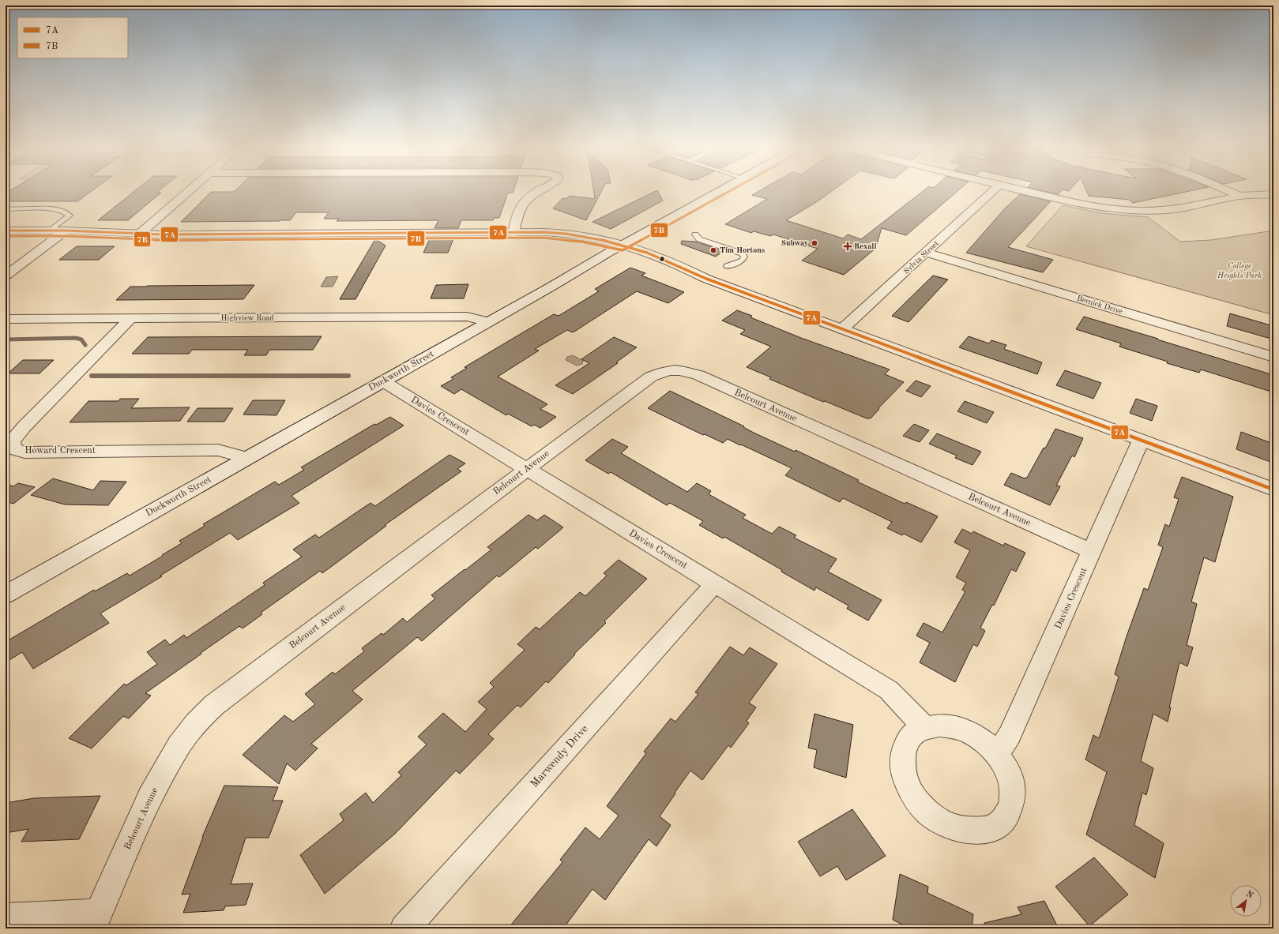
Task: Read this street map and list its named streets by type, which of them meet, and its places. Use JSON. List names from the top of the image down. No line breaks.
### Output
{"streets":{"street":["Sylvia Street","Bernick Drive","Highview Road","Duckworth Street","Belcourt Avenue","Davies Crescent","Howard Crescent","Marwendy Drive"]},"crossings":[["Sylvia Street","Bernick Drive"],["Highview Road","Duckworth Street"],["Highview Road","Howard Crescent"],["Duckworth Street","Davies Crescent"],["Duckworth Street","Howard Crescent"],["Belcourt Avenue","Davies Crescent"],["Davies Crescent","Marwendy Drive"]],"parks":["College Heights Park"],"places":{"other":["Subway","Tim Hortons"],"health":["Rexall"]},"lines":["transit line 7B","transit line 7A"],"legend":["7A","7B"],"north":"top right"}
